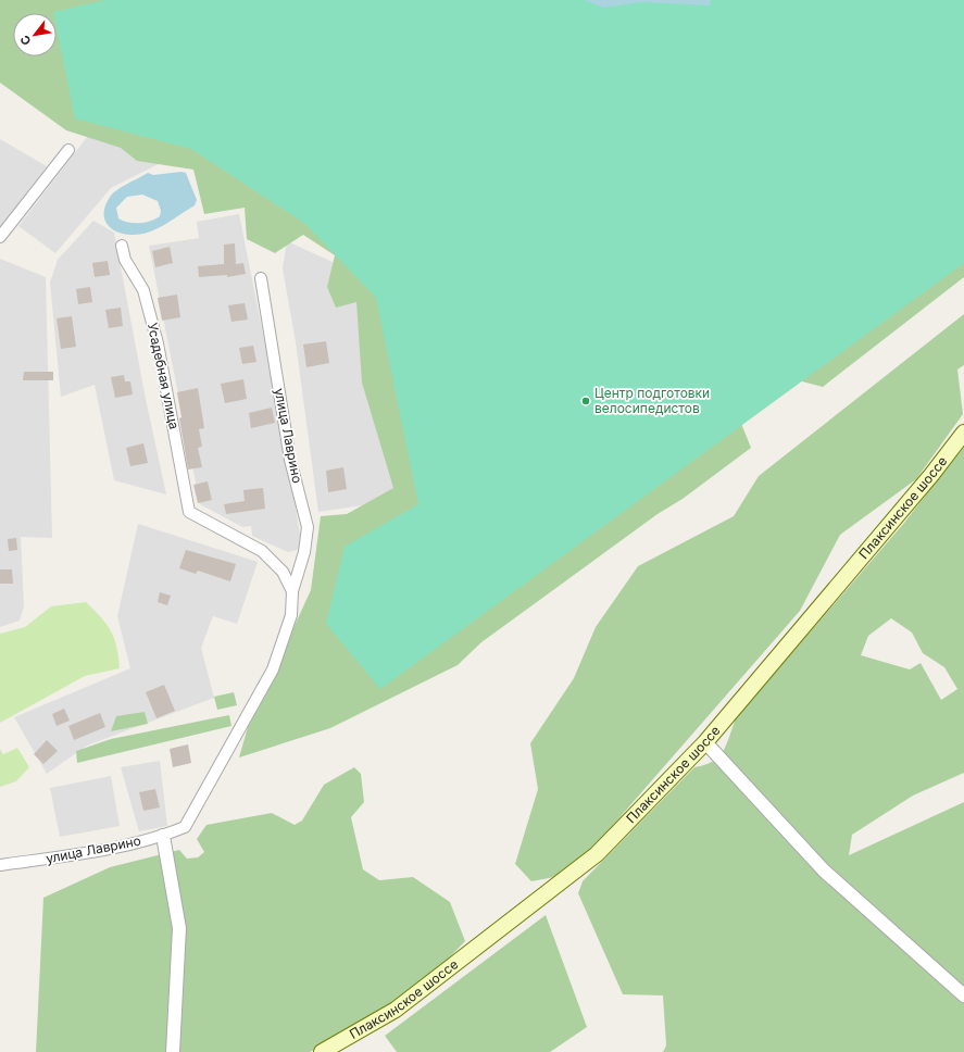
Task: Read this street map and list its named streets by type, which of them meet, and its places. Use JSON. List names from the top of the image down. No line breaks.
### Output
{"streets":{"main road":["Плаксинское шоссе"],"street":["Усадебная улица","улица Лаврино"]},"crossings":[["Усадебная улица","улица Лаврино"]],"places":["Центр подготовки велосипедистов"],"north":"bottom left"}
